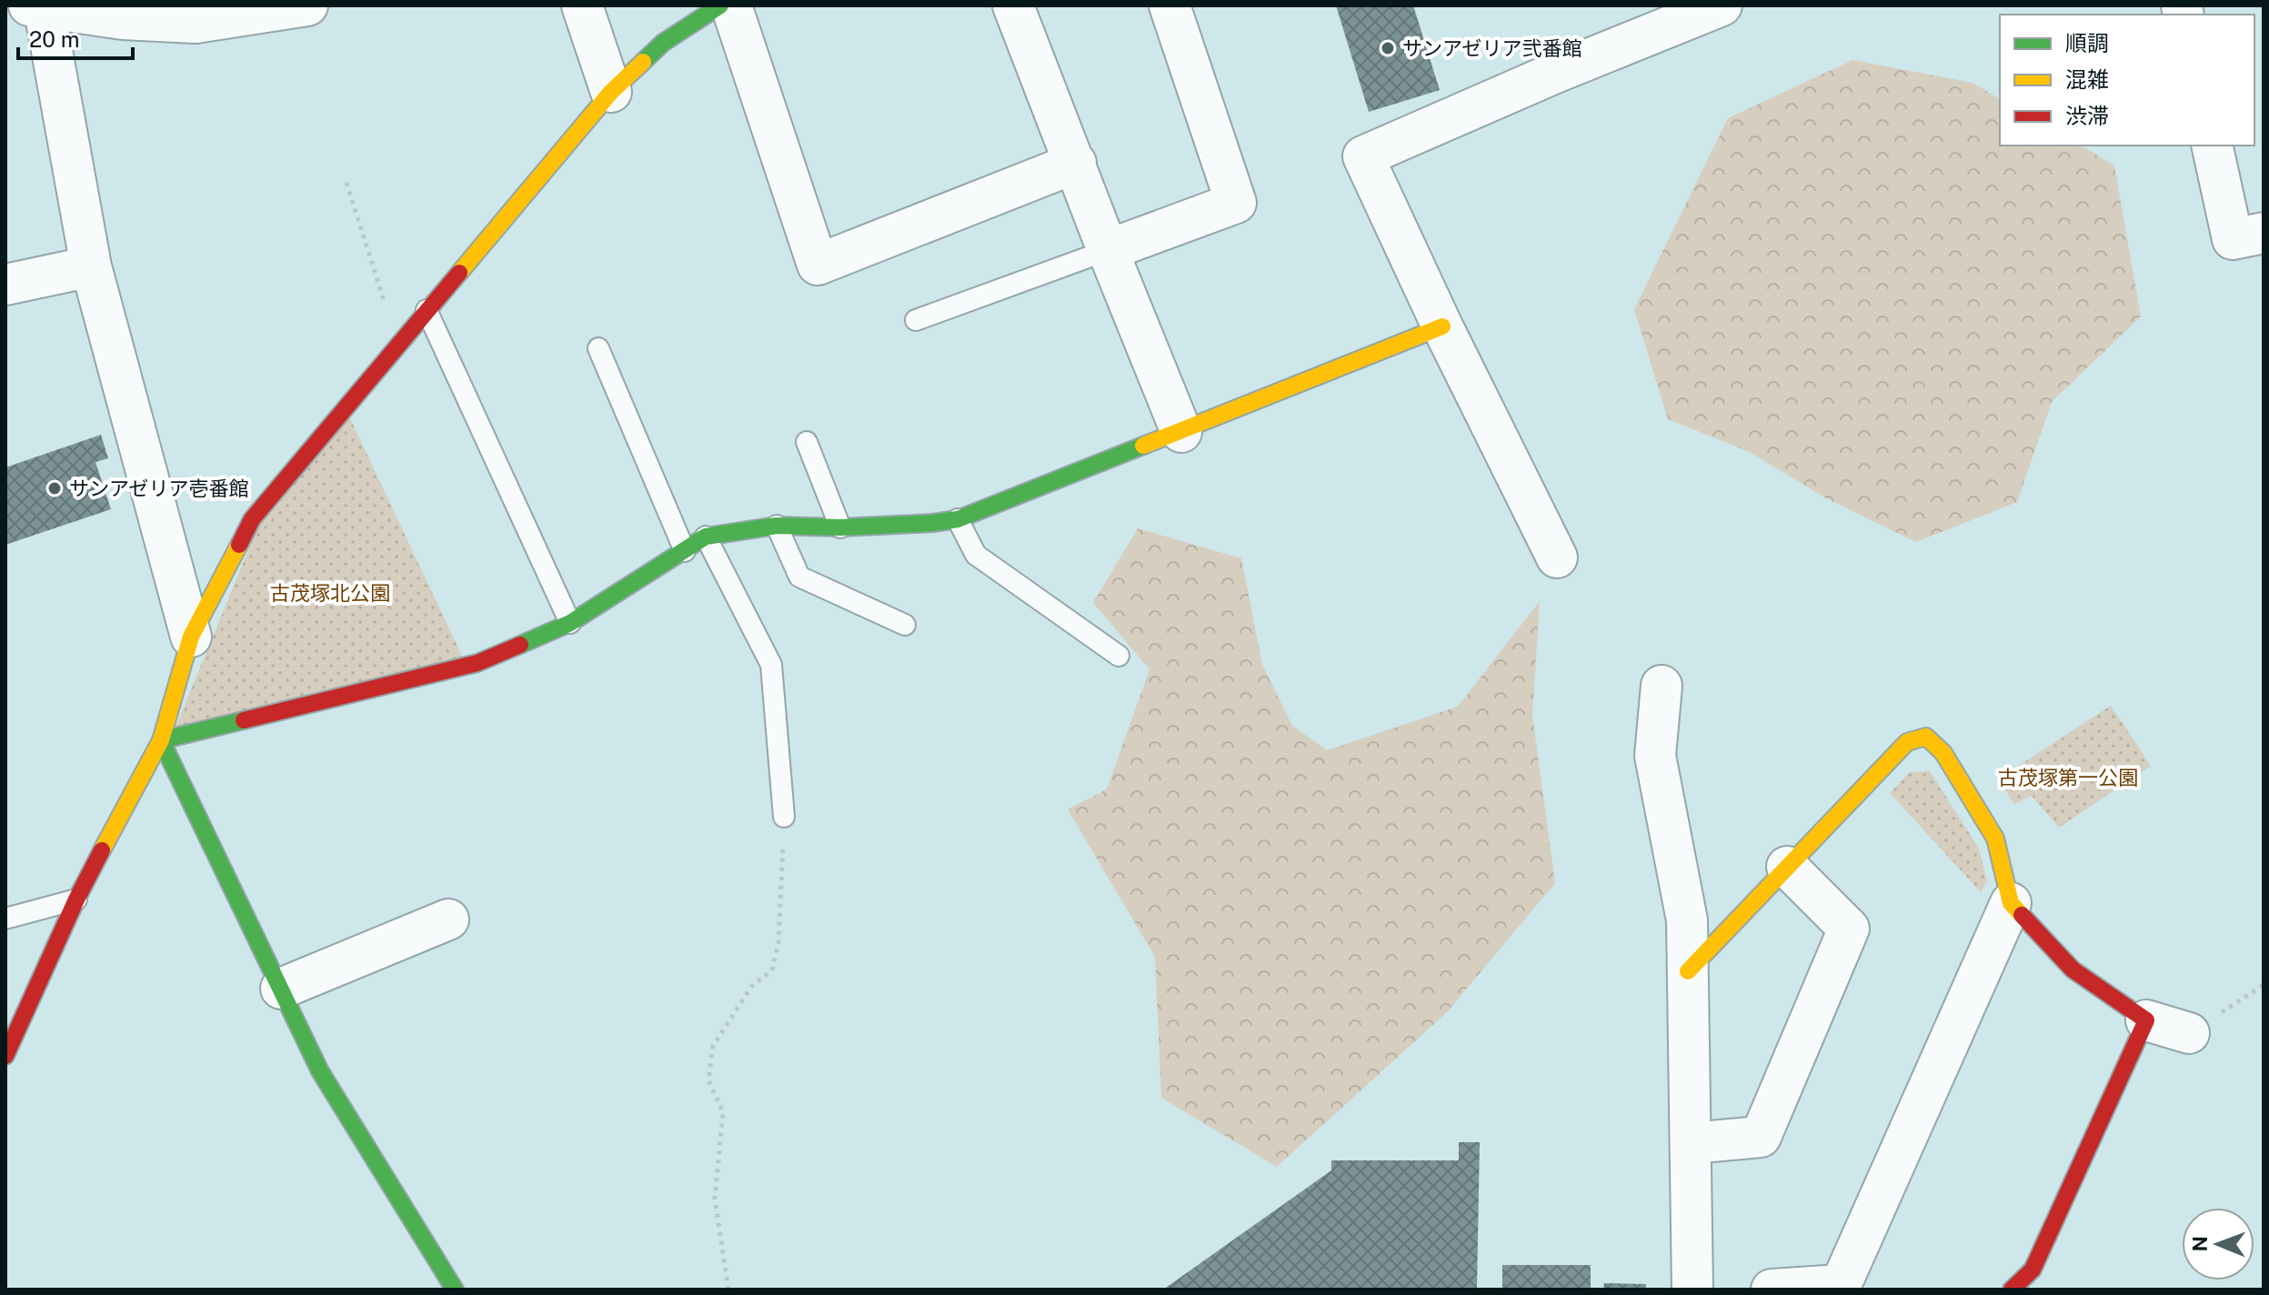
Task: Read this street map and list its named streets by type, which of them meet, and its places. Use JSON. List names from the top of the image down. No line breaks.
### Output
{"parks":["古茂塚北公園","古茂塚第一公園"],"places":["サンアゼリア弐番館","サンアゼリア壱番館"],"legend":["順調","混雑","渋滞"],"scale_bar":"20 m","north":"left"}
